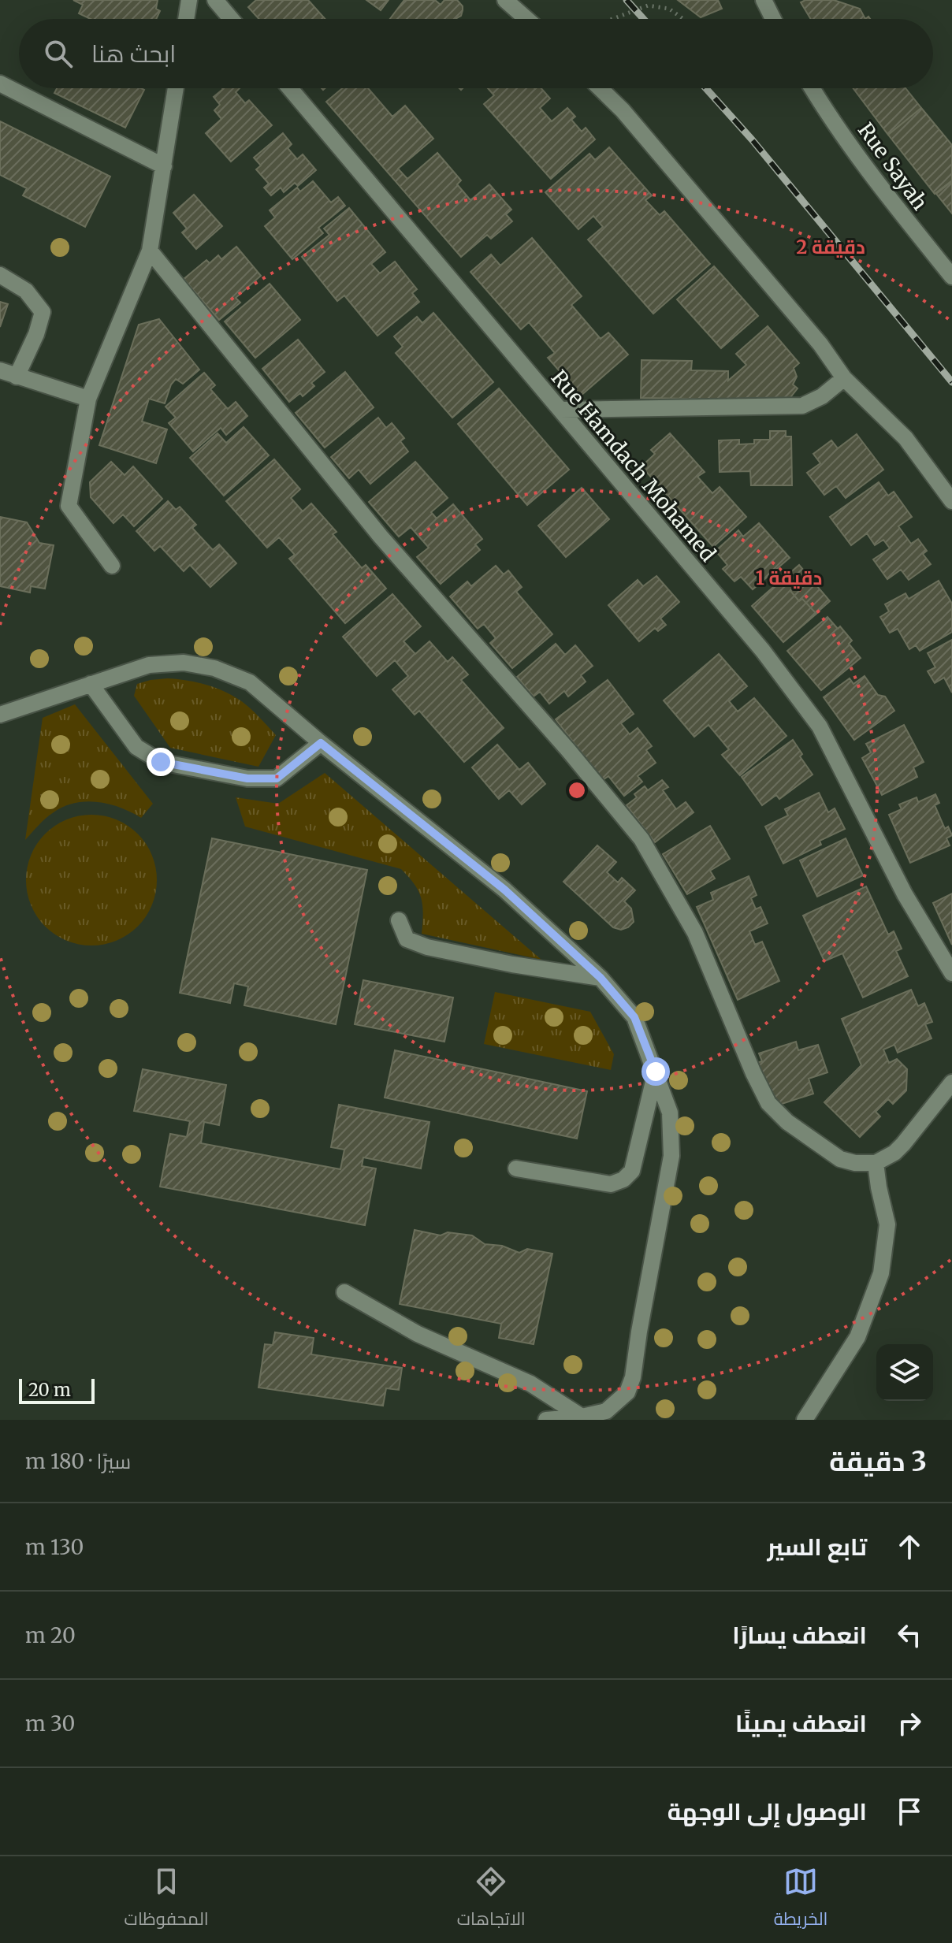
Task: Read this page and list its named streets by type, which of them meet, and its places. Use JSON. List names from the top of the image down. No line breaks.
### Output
{"streets":{"street":["Rue Sayah","Rue Hamdach Mohamed"]},"scale_bar":"20 m","page":{"search":"ابحث هنا","scale":"20 m","heading":["3 دقيقة","سيرًا · 180 m"],"list":[["تابع السير","130 m"],["انعطف يسارًا","20 m"],["انعطف يمينًا","30 m"],"الوصول إلى الوجهة"],"nav":["الخريطة","الاتجاهات","المحفوظات"]},"rings":["2 دقيقة","1 دقيقة"]}
